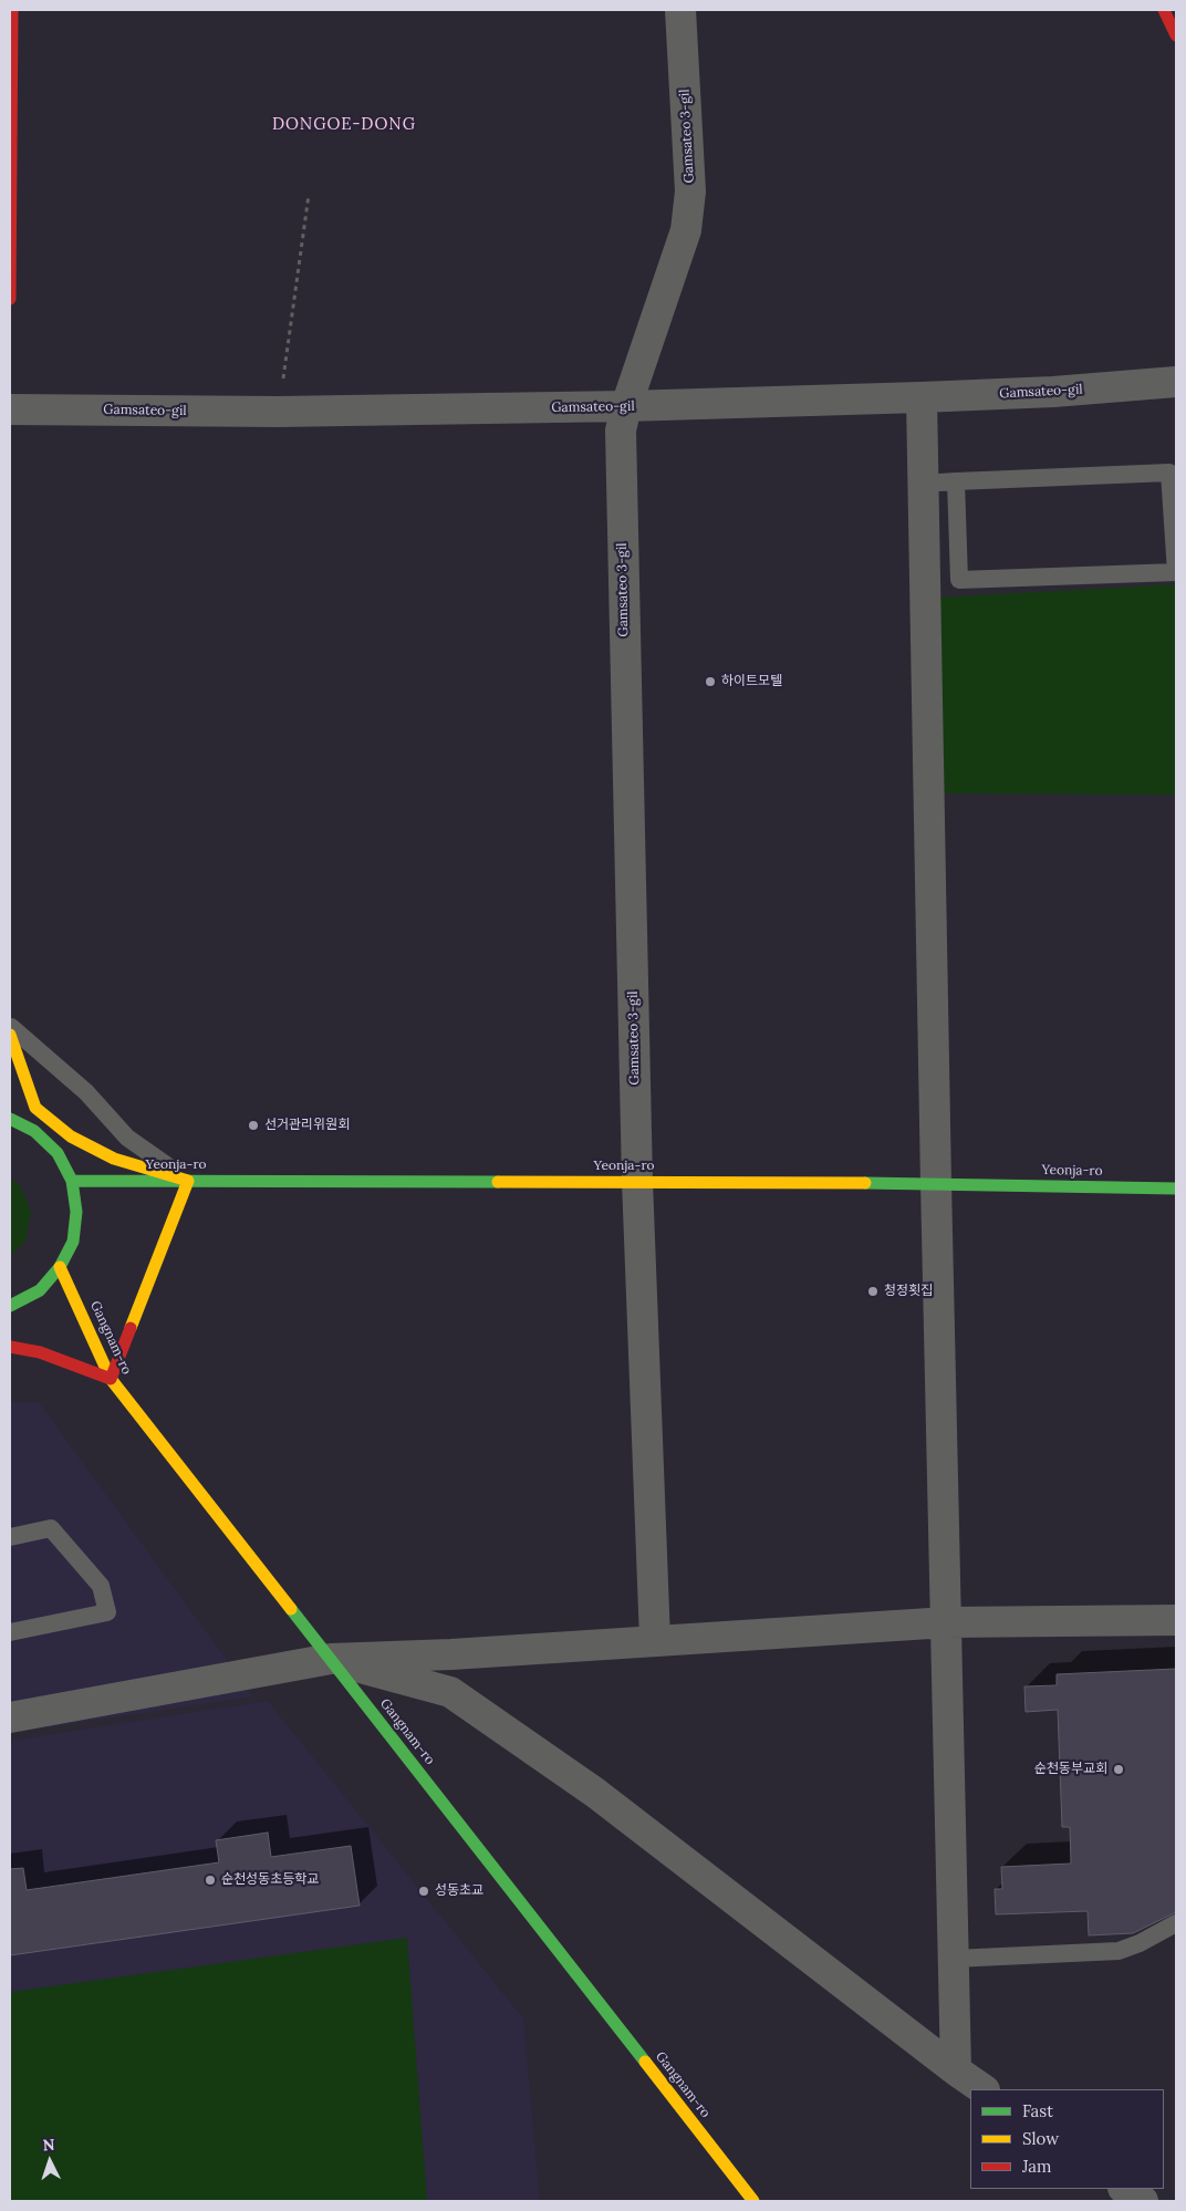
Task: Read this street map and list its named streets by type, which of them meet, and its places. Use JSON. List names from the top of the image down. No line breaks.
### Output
{"streets":{"main road":["Yeonja-ro","Gangnam-ro"],"street":["Gamsateo 3-gil","Gamsateo-gil"]},"crossings":[["Gamsateo 3-gil","Gamsateo-gil"],["Gamsateo 3-gil","Yeonja-ro"]],"districts":["DONGOE-DONG"],"places":["하이트모텔","선거관리위원회","청정횟집","순천동부교회","순천성동초등학교","성동초교"],"legend":["Fast","Slow","Jam"],"north":"top"}
